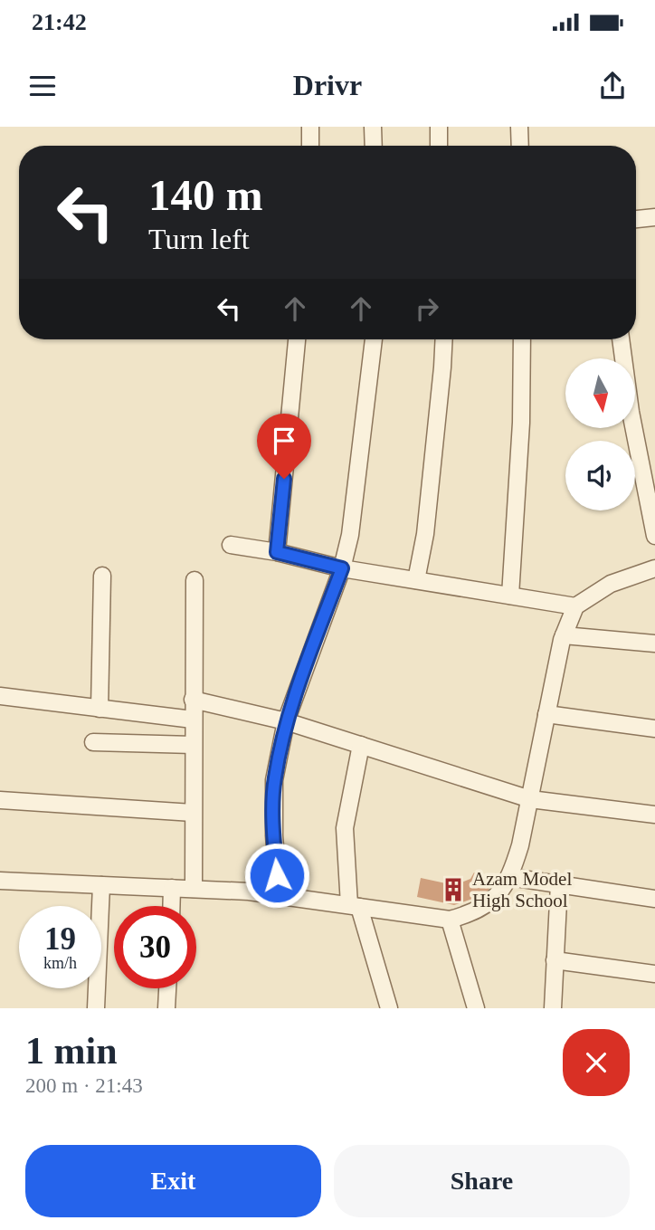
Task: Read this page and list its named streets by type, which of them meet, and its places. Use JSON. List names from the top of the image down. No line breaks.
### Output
{"places":{"building":["Azam Model High School"]},"north":"bottom","page":{"status":"21:42","header":"Drivr","turn":["140 m","Turn left"],"speed":"19 km/h","limit":"30","heading":["1 min","200 m · 21:43"],"buttons":["Exit","Share"]}}
